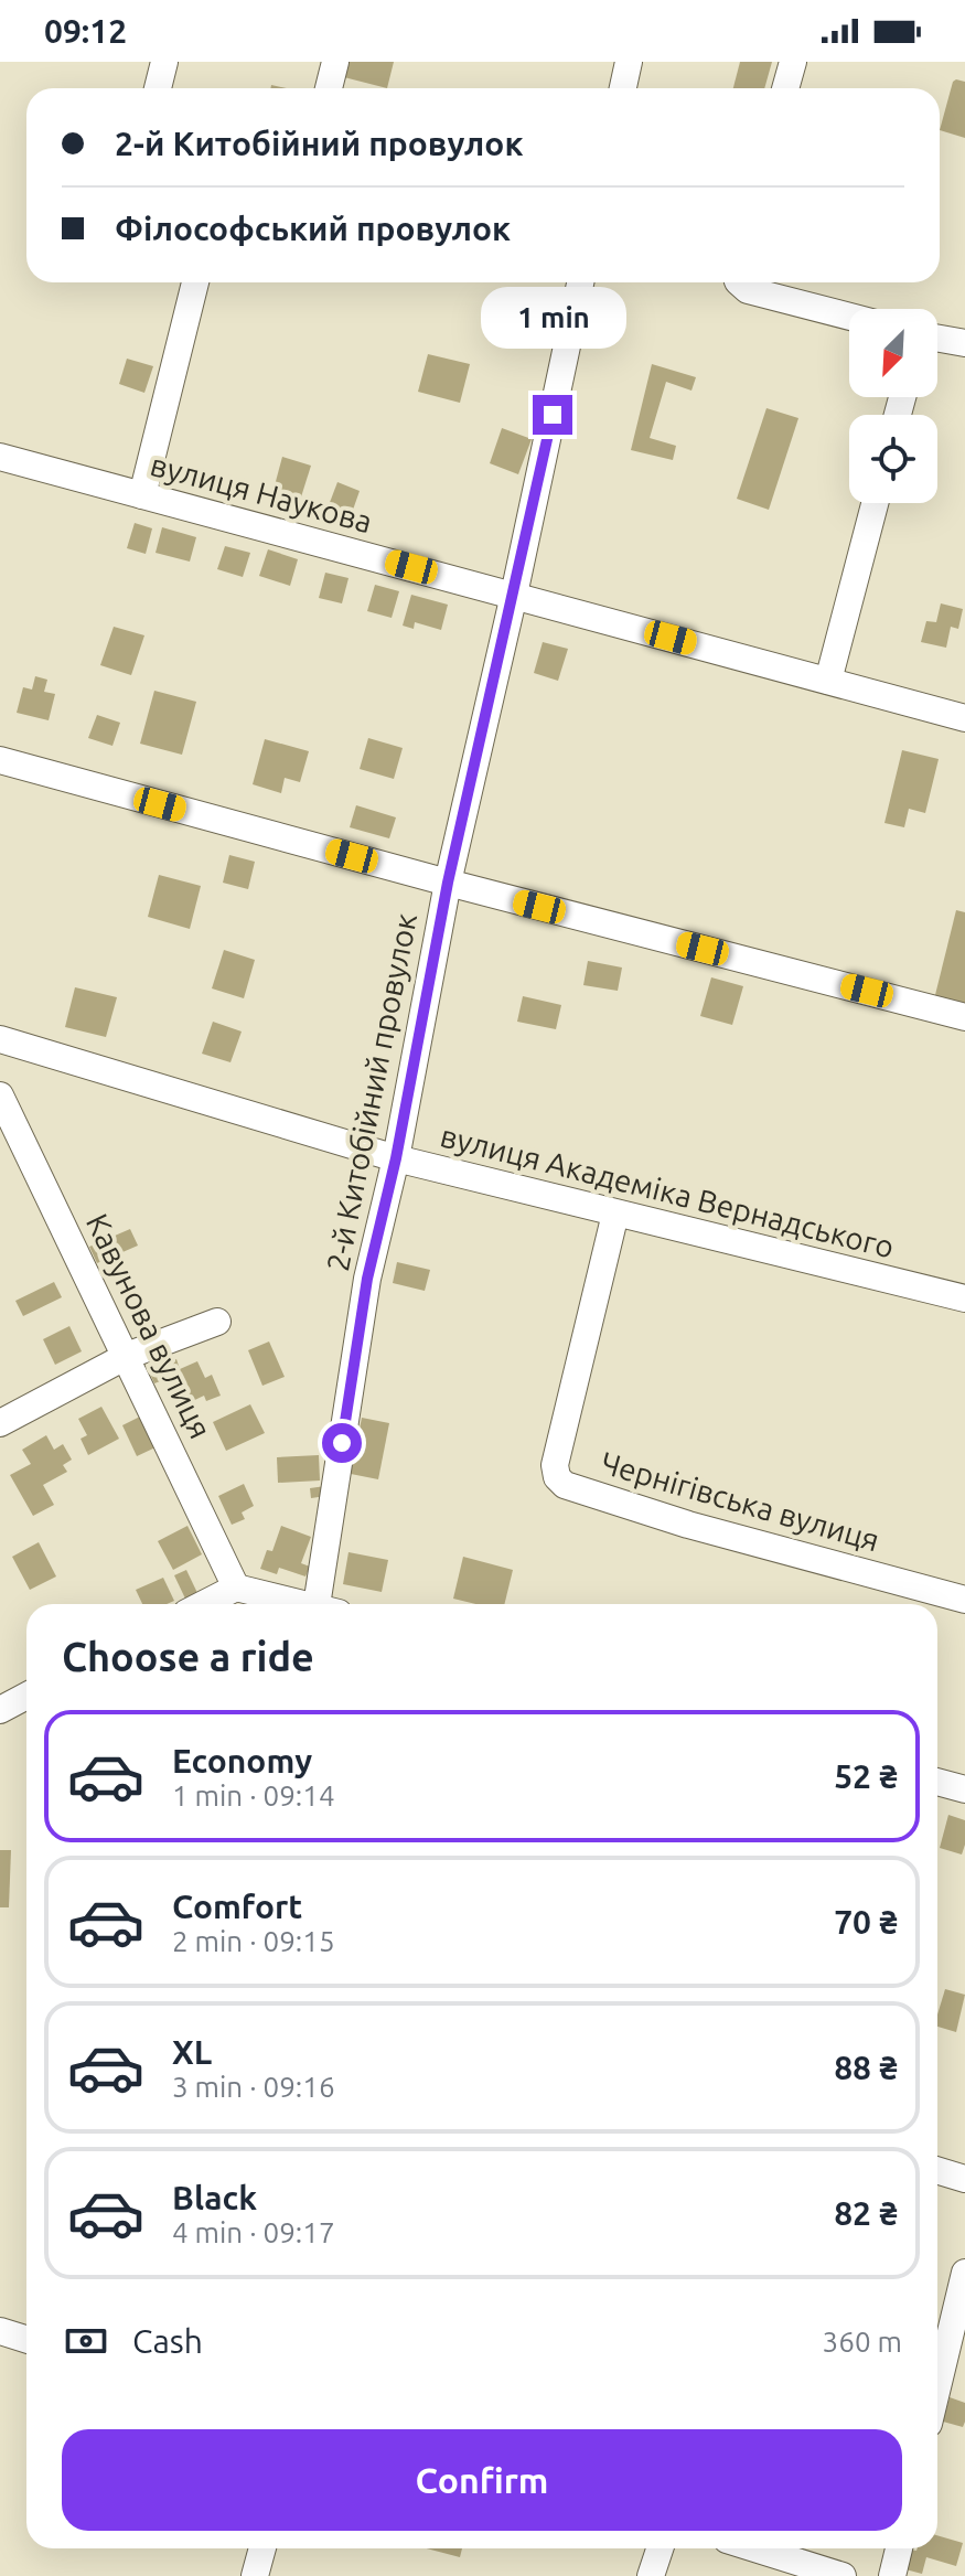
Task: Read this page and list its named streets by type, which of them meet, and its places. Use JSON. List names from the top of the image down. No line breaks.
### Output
{"streets":{"street":["вулиця Наукова","2-й Китобійний провулок","вулиця Академіка Вернадського","Кавунова вулиця","Чернігівська вулиця"]},"crossings":[["вулиця Наукова","2-й Китобійний провулок"],["2-й Китобійний провулок","вулиця Академіка Вернадського"],["вулиця Академіка Вернадського","Чернігівська вулиця"]],"north":"bottom left","page":{"status":"09:12","banner":["2-й Китобійний провулок","Філософський провулок"],"bubble":"1 min","heading":"Choose a ride","list":[{"name":"Economy","note":"1 min · 09:14","value":"52 ₴"},{"name":"Comfort","note":"2 min · 09:15","value":"70 ₴"},{"name":"XL","note":"3 min · 09:16","value":"88 ₴"},{"name":"Black","note":"4 min · 09:17","value":"82 ₴"}],"pay":["Cash","360 m"],"buttons":"Confirm"}}
